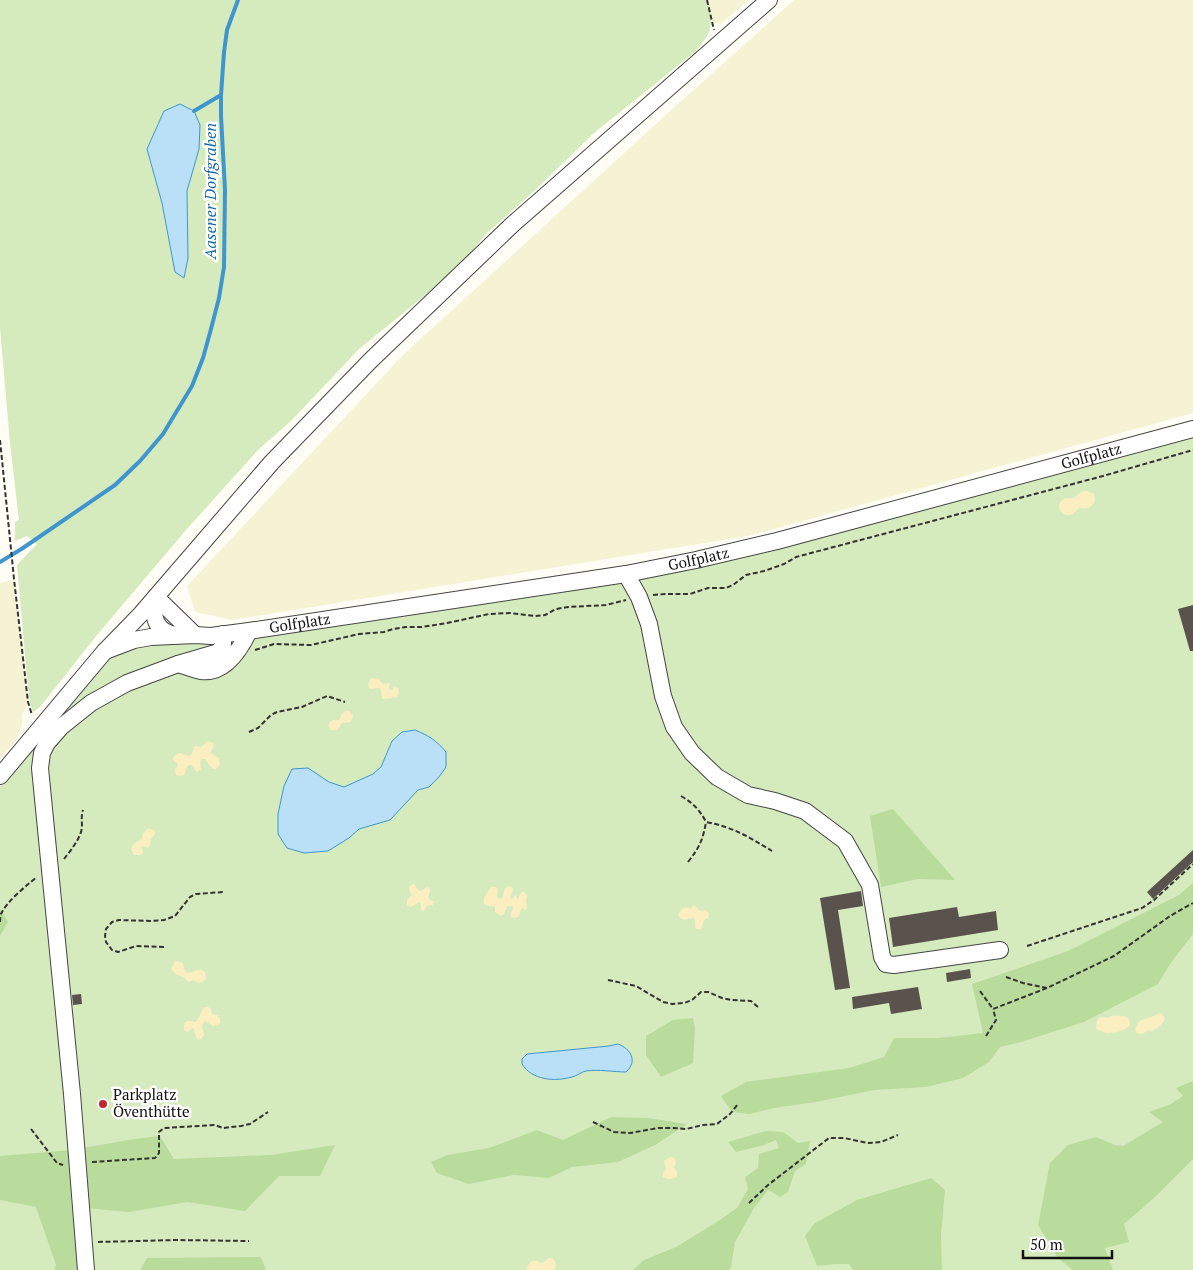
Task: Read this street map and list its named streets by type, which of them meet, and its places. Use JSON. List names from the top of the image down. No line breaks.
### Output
{"streets":{"street":["Golfplatz"]},"water":["Aasener Dorfgraben"],"places":["Parkplatz Öventhütte"],"scale_bar":"50 m"}
